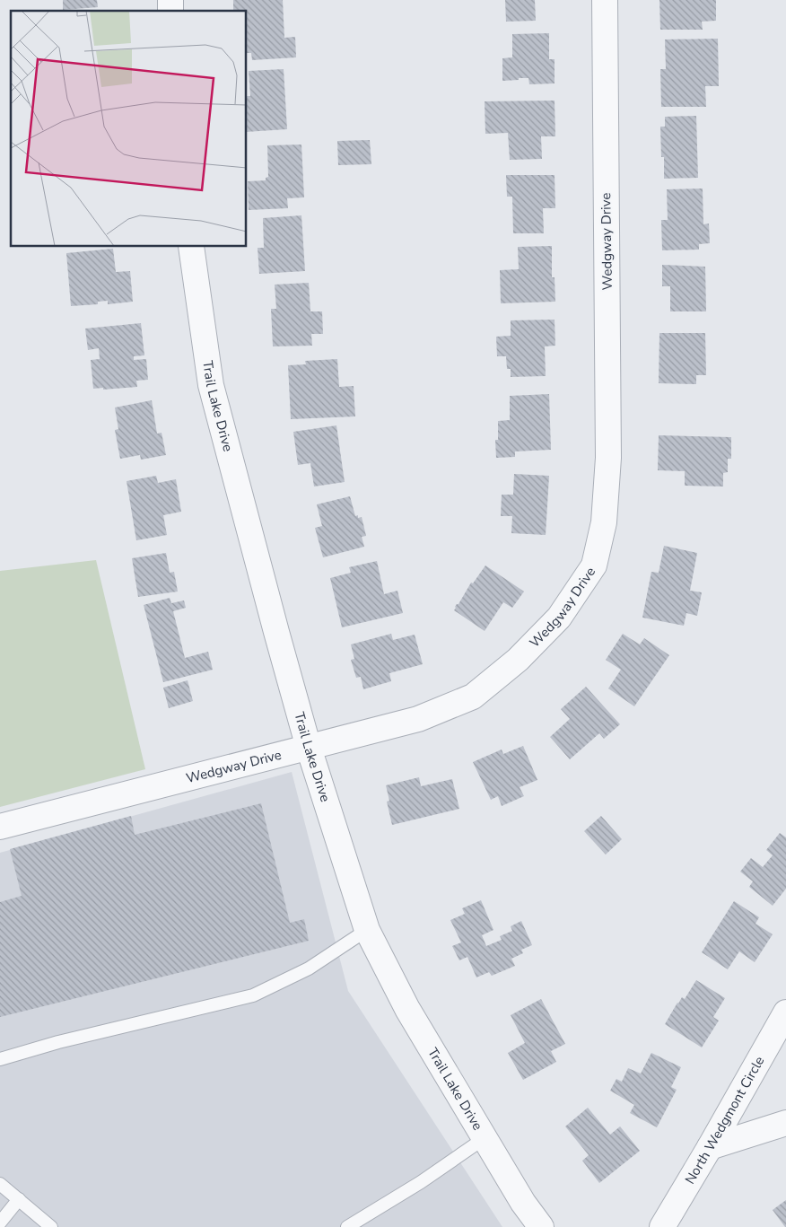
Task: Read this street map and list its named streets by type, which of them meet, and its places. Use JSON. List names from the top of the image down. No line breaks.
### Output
{"streets":{"street":["Wedgway Drive","Trail Lake Drive","North Wedgmont Circle"]},"crossings":[["Wedgway Drive","Trail Lake Drive"]]}
